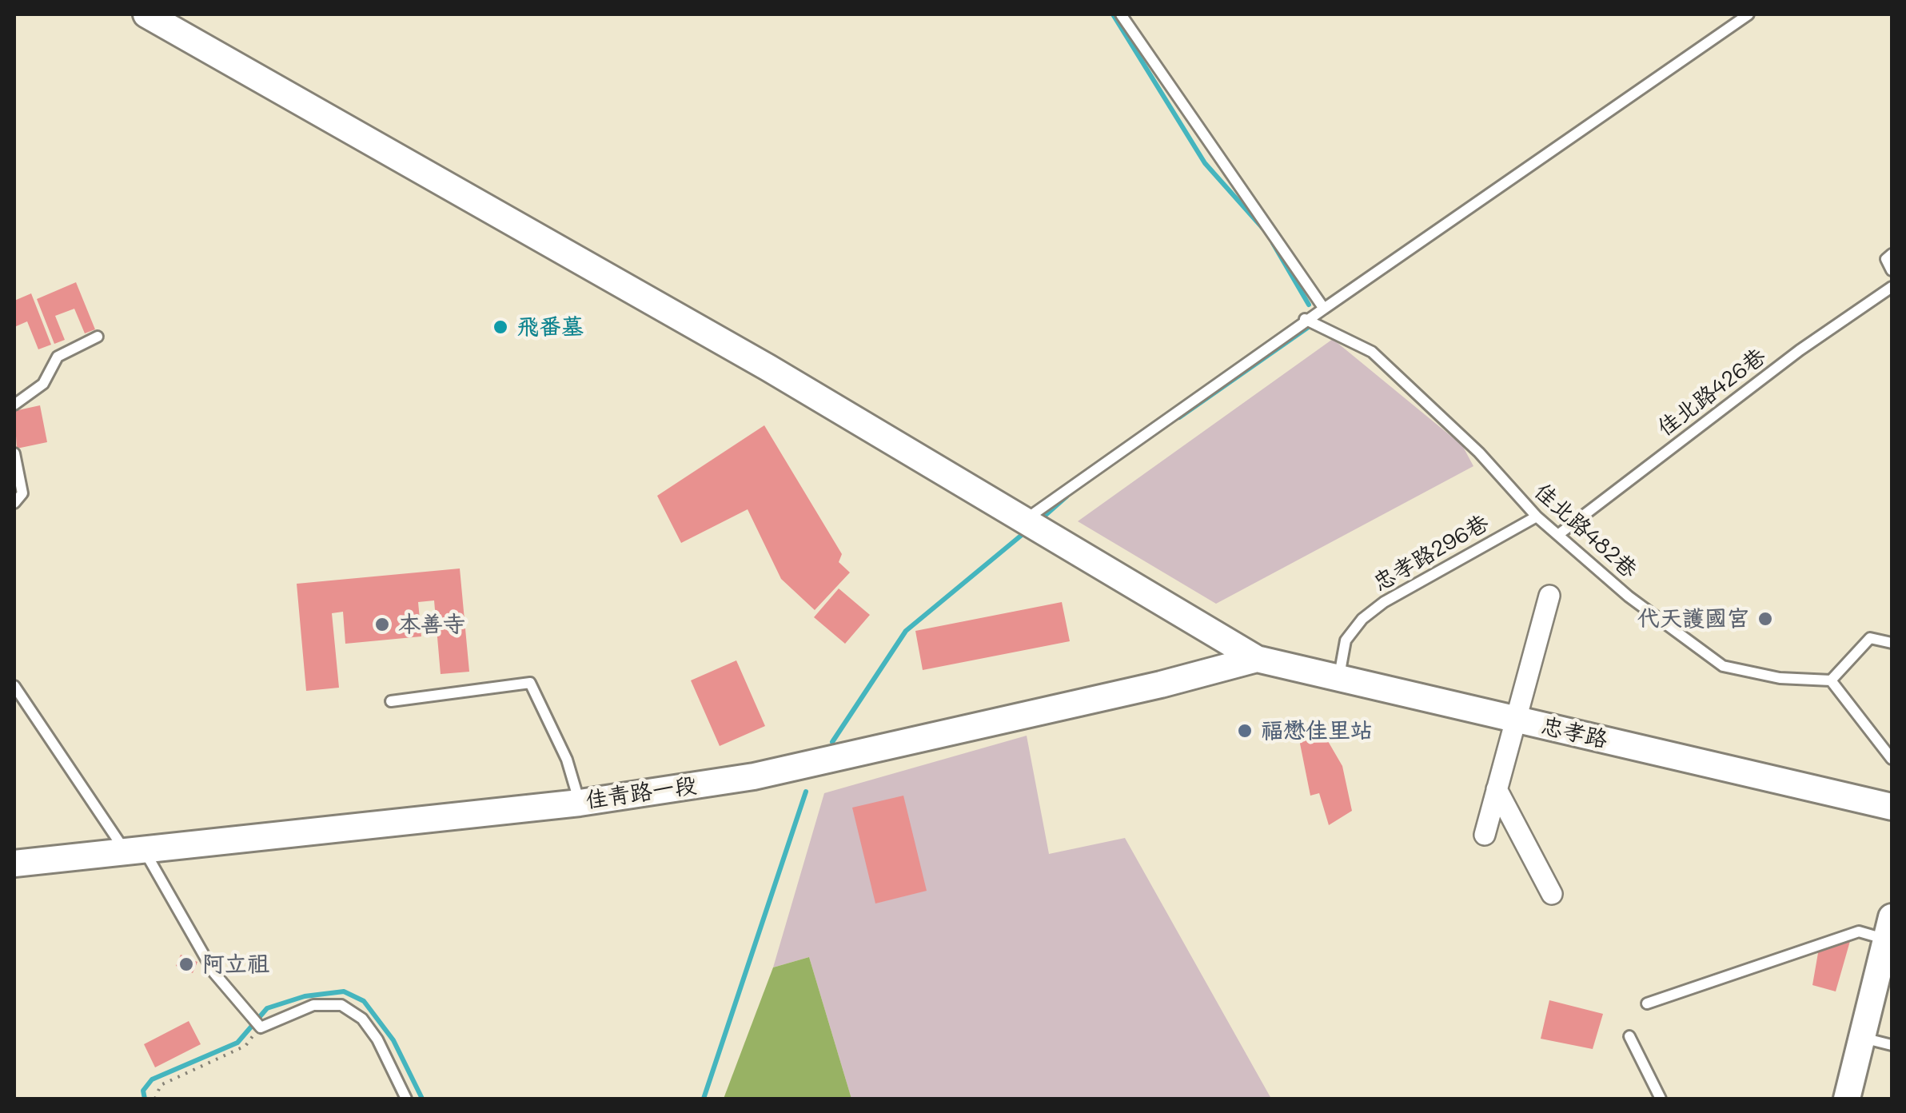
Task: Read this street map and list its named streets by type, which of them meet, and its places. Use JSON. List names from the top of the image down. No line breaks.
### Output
{"streets":{"street":["忠孝路","佳青路一段"],"lane":["佳北路426巷","佳北路482巷","忠孝路296巷"]},"crossings":[["佳北路426巷","佳北路482巷"],["佳北路482巷","忠孝路296巷"],["忠孝路296巷","忠孝路"],["忠孝路","佳青路一段"]],"places":["飛番墓","代天護國宮","本善寺","福懋佳里站","阿立祖"]}
